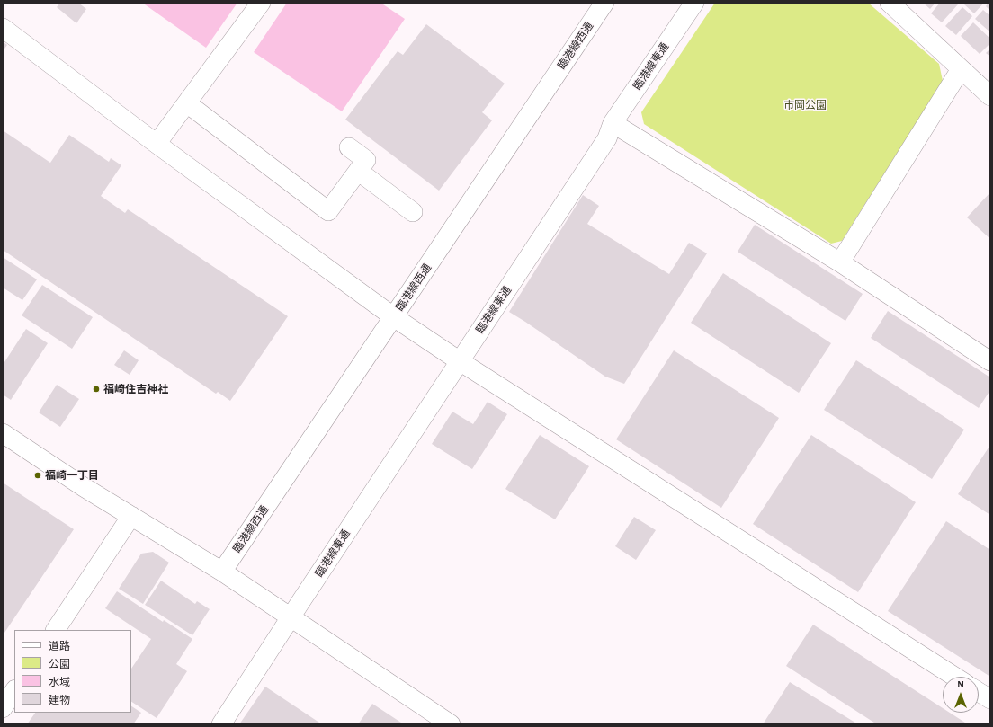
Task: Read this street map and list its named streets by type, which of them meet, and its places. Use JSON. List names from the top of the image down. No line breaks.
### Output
{"streets":{"street":["臨港線西通","臨港線東通"]},"parks":["市岡公園"],"places":["福崎住吉神社","福崎一丁目"],"legend":["道路","公園","水域","建物"],"north":"top"}
